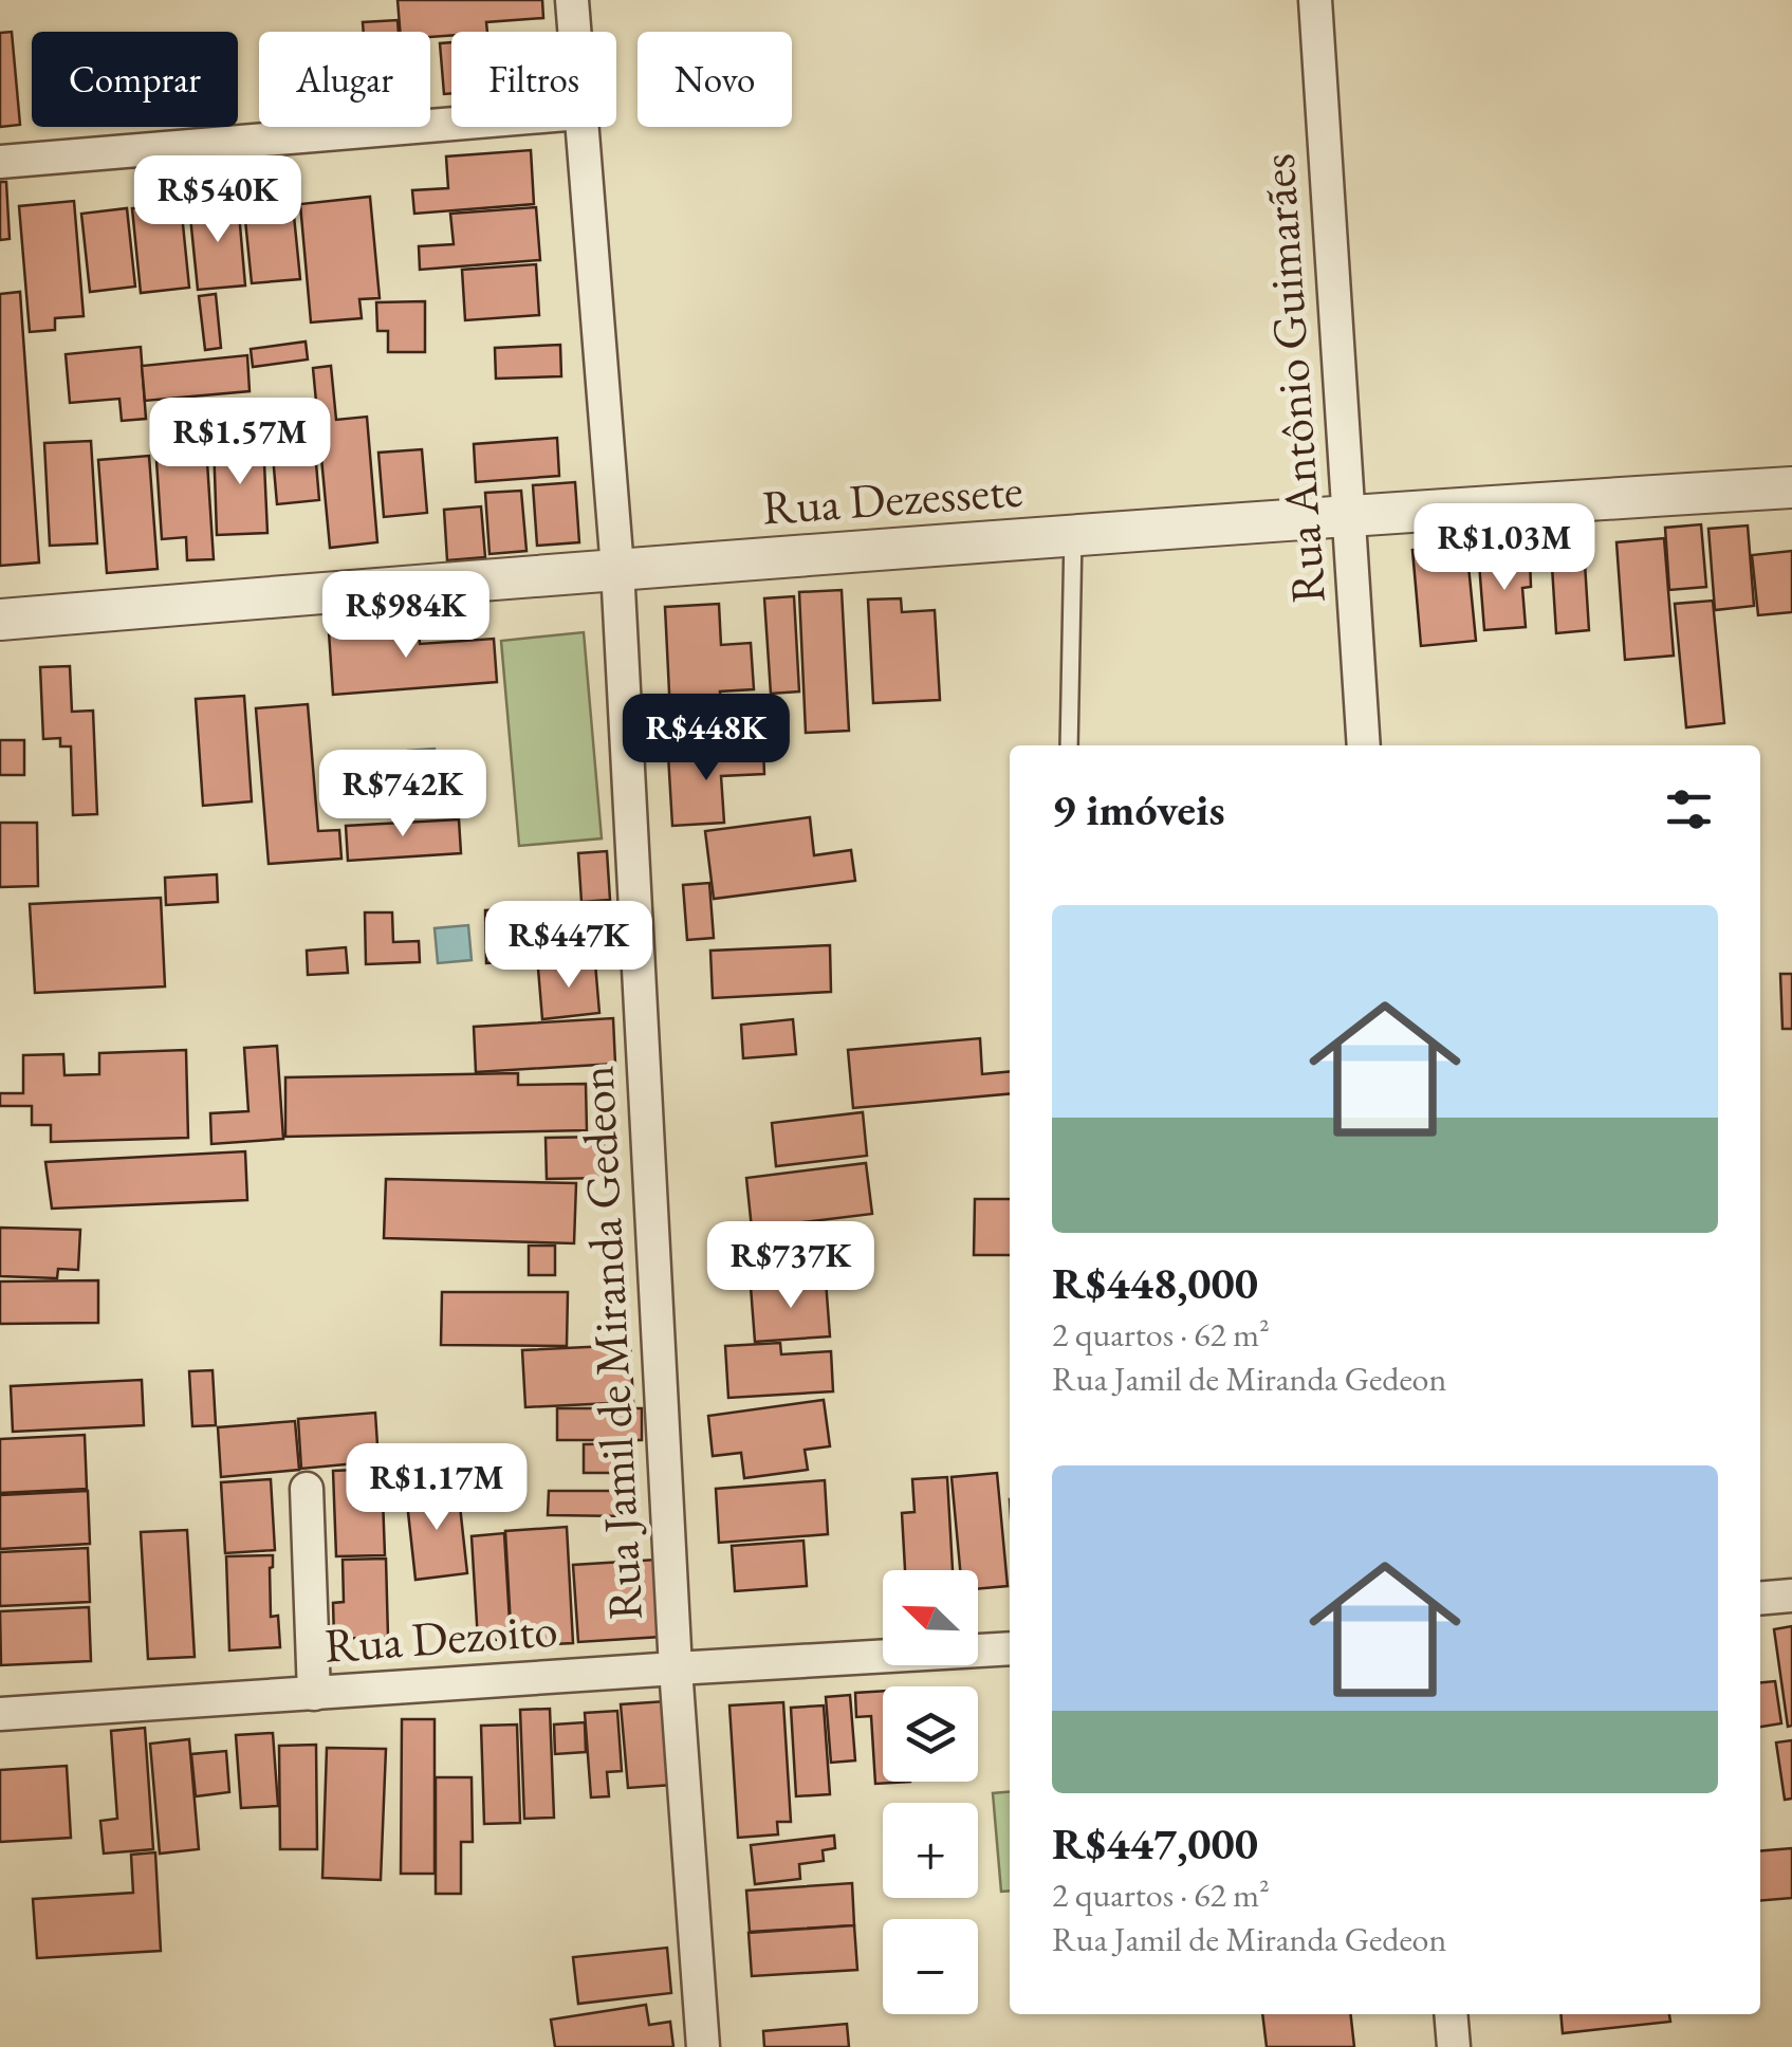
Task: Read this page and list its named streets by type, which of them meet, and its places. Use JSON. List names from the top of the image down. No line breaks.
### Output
{"streets":{"street":["Rua Antônio Guimarães","Rua Dezessete","Rua Jamil de Miranda Gedeon","Rua Dezoito"]},"crossings":[["Rua Antônio Guimarães","Rua Dezessete"],["Rua Dezessete","Rua Jamil de Miranda Gedeon"],["Rua Jamil de Miranda Gedeon","Rua Dezoito"]],"north":"top left","page":{"chip":["Comprar","Alugar","Filtros","Novo"],"price":["R$540K","R$1.57M","R$1.03M","R$984K","R$448K","R$742K","R$447K","R$737K","R$1.17M"],"heading":"9 imóveis","list":[{"name":"R$448,000","note":"2 quartos · 62 m² · Rua Jamil de Miranda Gedeon"},{"name":"R$447,000","note":"2 quartos · 62 m² · Rua Jamil de Miranda Gedeon"}],"map_buttons":["+","−"]}}
